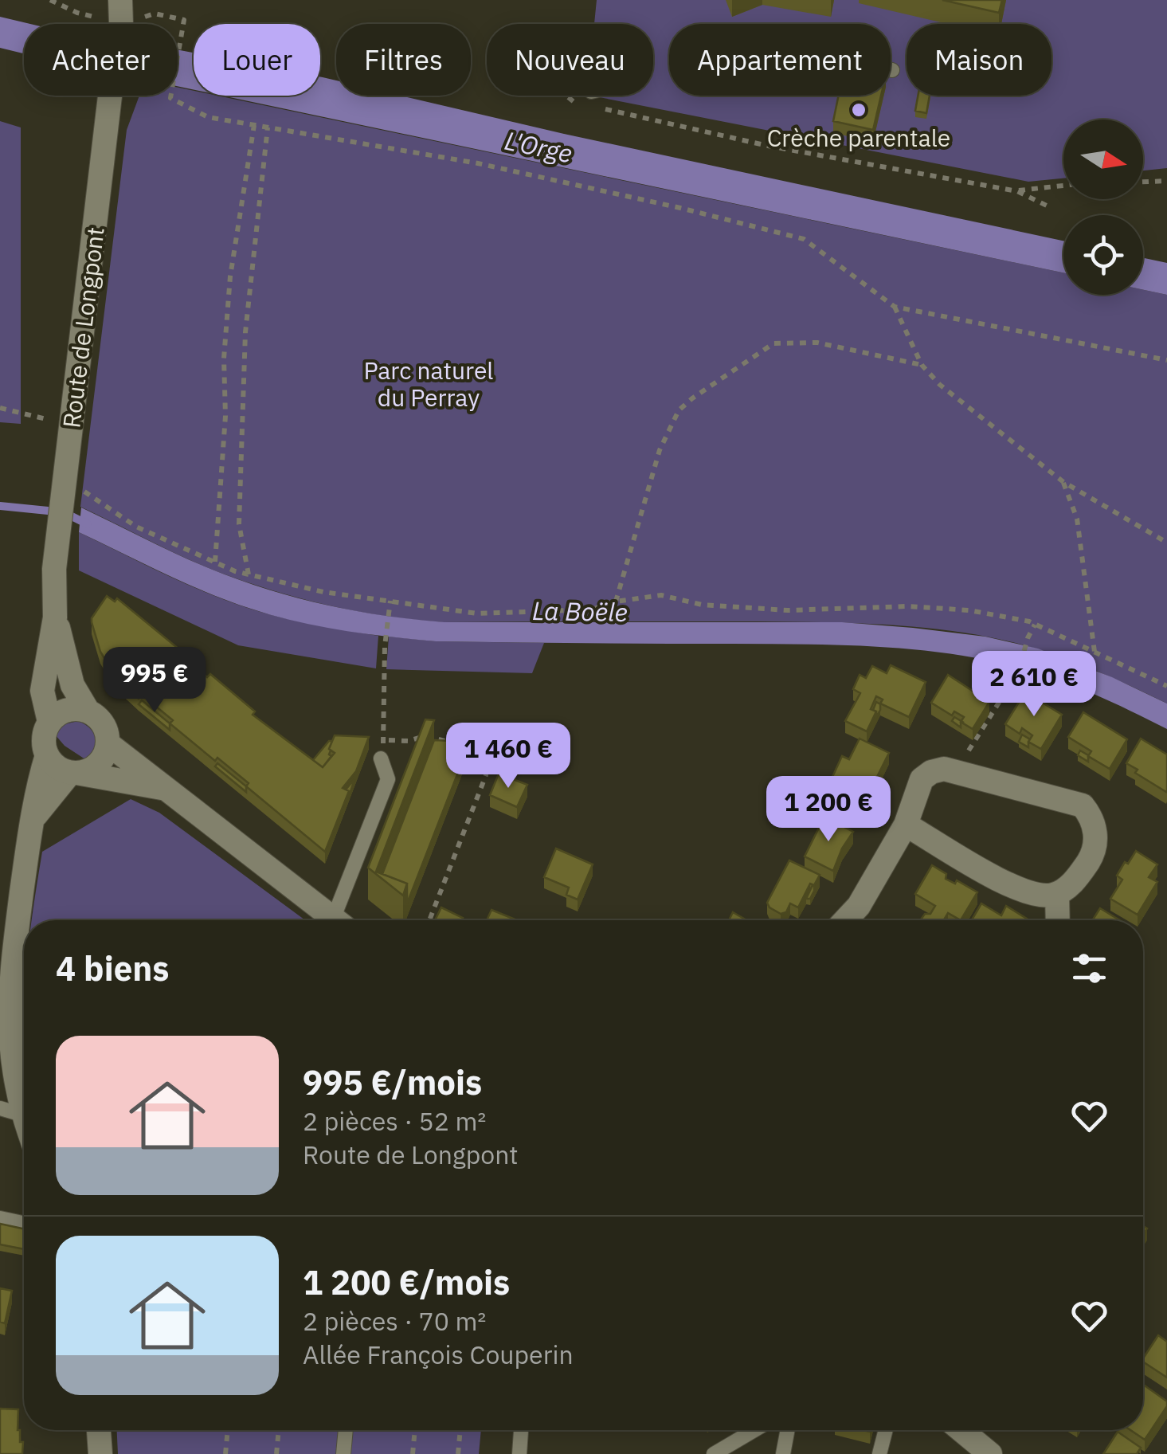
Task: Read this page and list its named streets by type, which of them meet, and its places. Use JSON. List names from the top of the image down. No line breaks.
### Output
{"streets":{"main road":["Route de Longpont"]},"water":["L'Orge","La Boële"],"parks":["Parc naturel du Perray"],"places":["Crèche parentale"],"north":"right","page":{"chip":["Acheter","Louer","Filtres","Nouveau","Appartement","Maison"],"price":["995 €","2 610 €","1 460 €","1 200 €"],"heading":"4 biens","list":[{"name":"995 €/mois","note":"2 pièces · 52 m² · Route de Longpont"},{"name":"1 200 €/mois","note":"2 pièces · 70 m² · Allée François Couperin"}]}}
